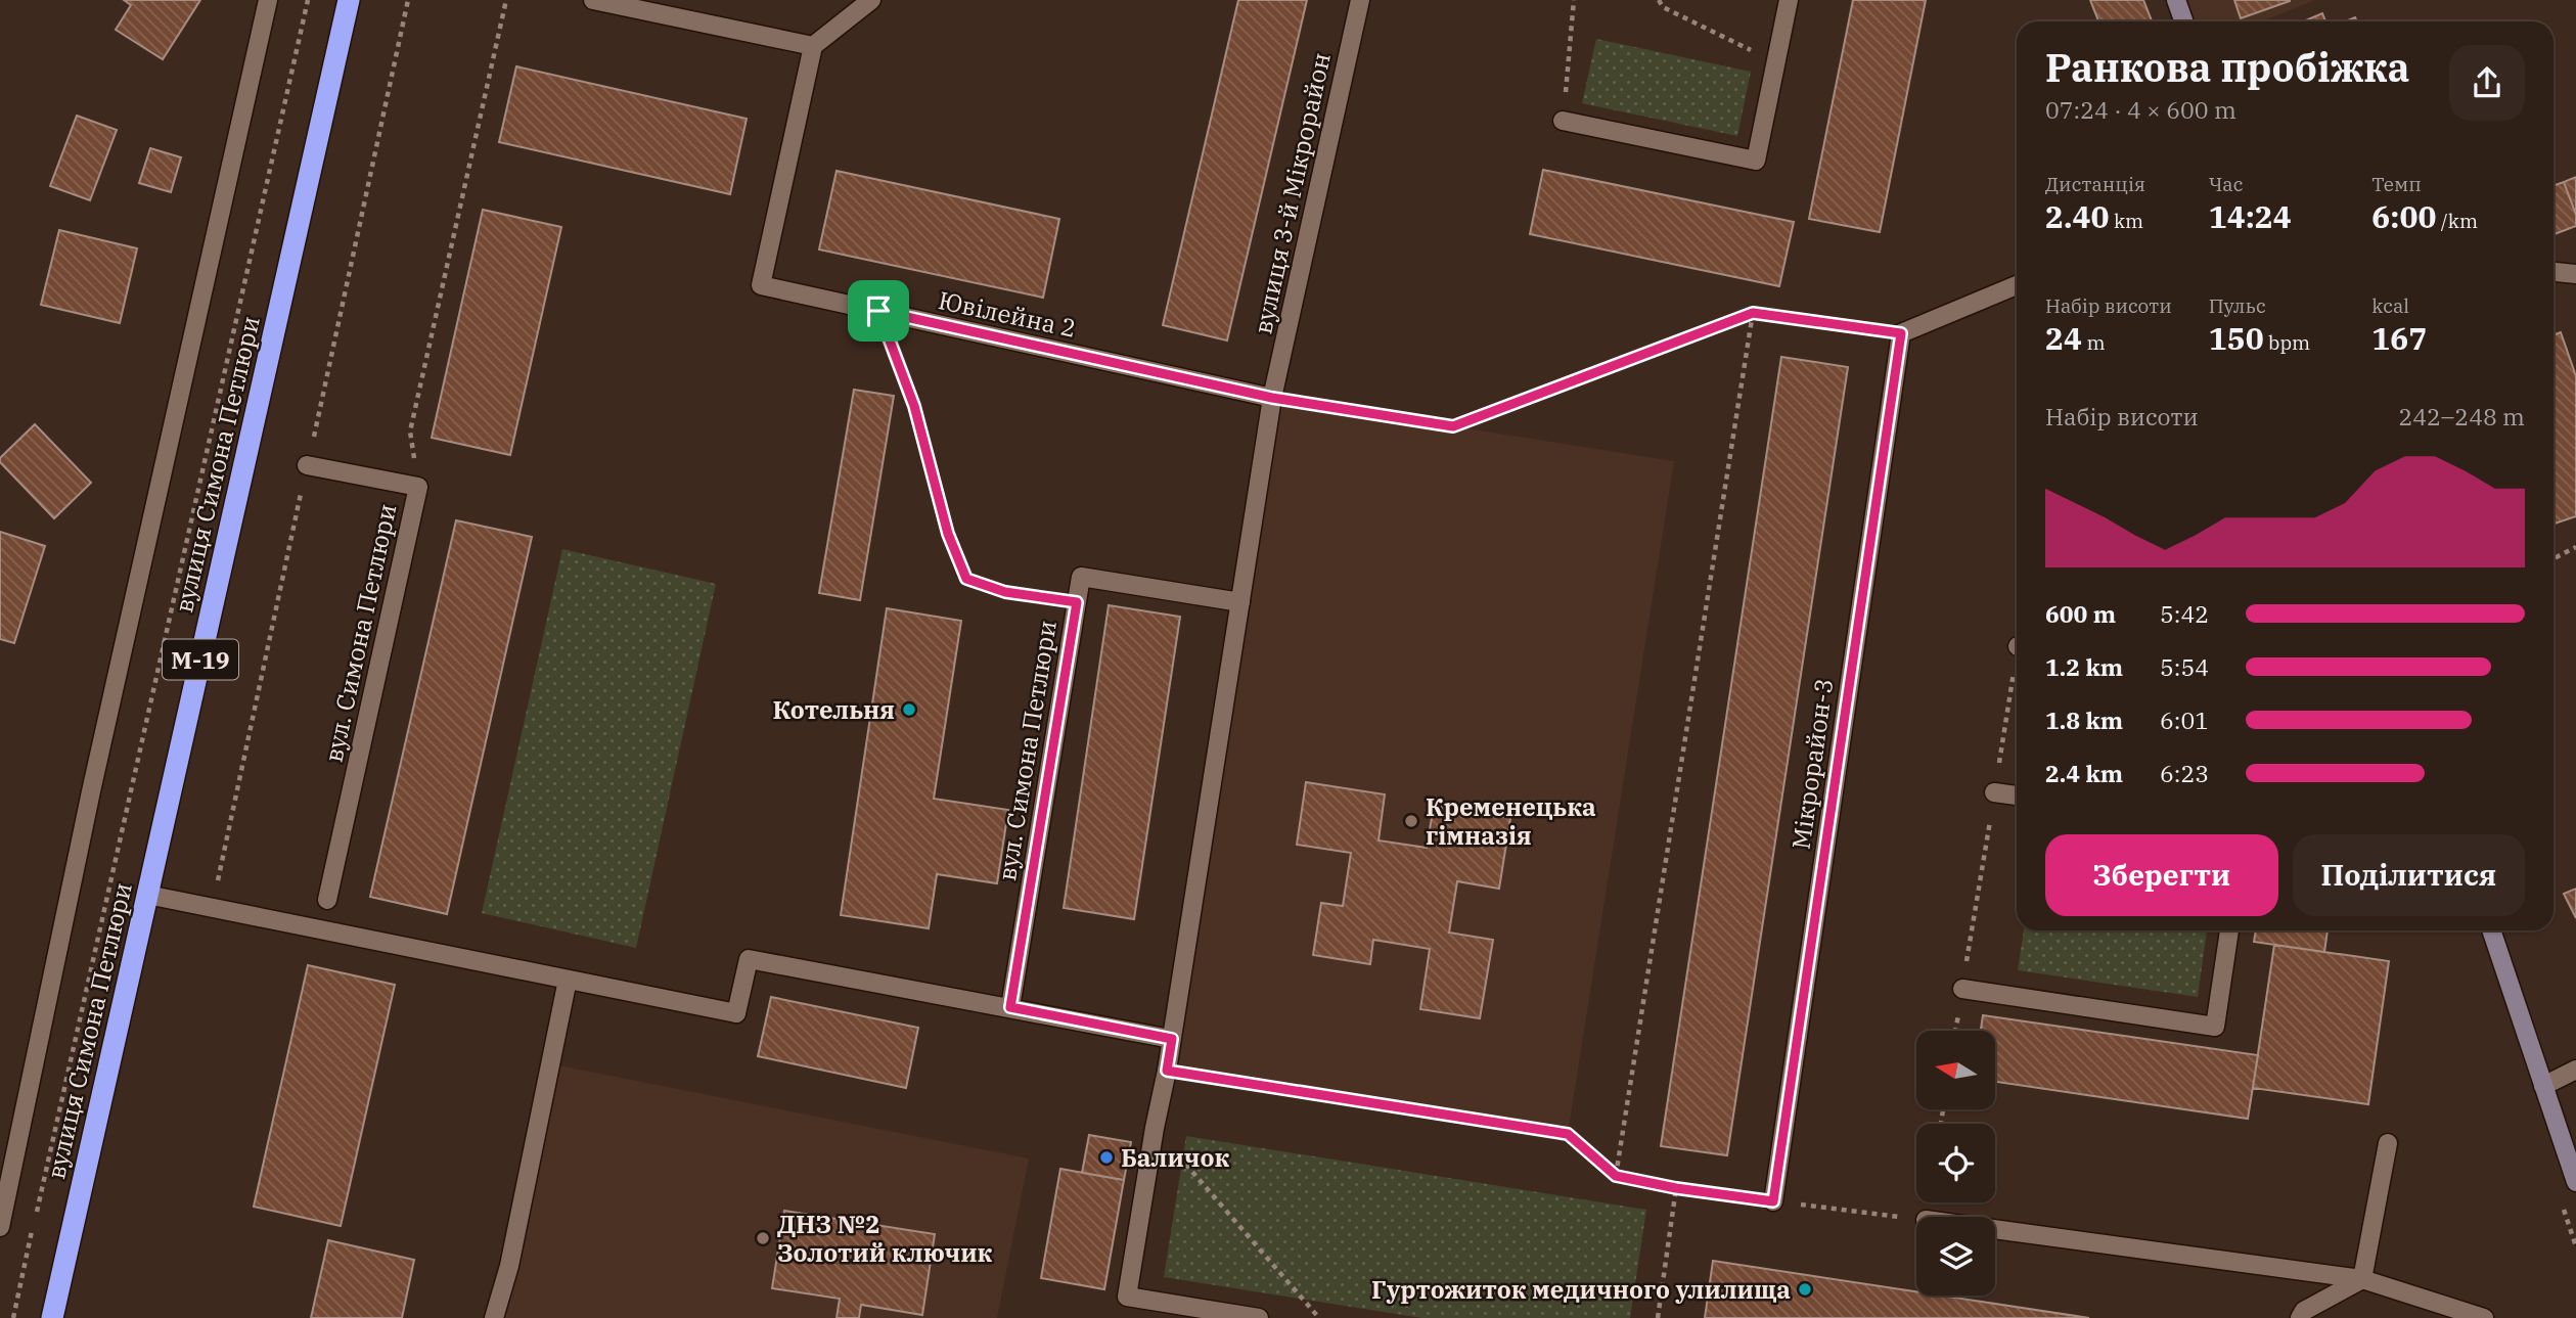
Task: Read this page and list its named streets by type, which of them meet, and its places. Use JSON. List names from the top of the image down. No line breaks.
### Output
{"streets":{"highway":["вулиця Симона Петлюри","М-19"],"street":["вулиця 3-й Мікрорайон","Ювілейна 2","вул. Симона Петлюри","Мікрорайон-3"]},"crossings":[["вулиця 3-й Мікрорайон","Ювілейна 2"],["вулиця 3-й Мікрорайон","вул. Симона Петлюри"]],"places":["Котельня","Кременецька гімназія","Баличок","ДНЗ №2 Золотий ключик","Гуртожиток медичного улилища"],"north":"left","page":{"heading":["Ранкова пробіжка","07:24 · 4 × 600 m"],"stats":[["Дистанція","2.40 km"],["Час","14:24"],["Темп","6:00 /km"],["Набір висоти","24 m"],["Пульс","150 bpm"],["kcal","167"]],"chart":["Набір висоти","242–248 m"],"list":[{"name":"600 m","note":"5:42"},{"name":"1.2 km","note":"5:54"},{"name":"1.8 km","note":"6:01"},{"name":"2.4 km","note":"6:23"}],"buttons":["Зберегти","Поділитися"]}}
